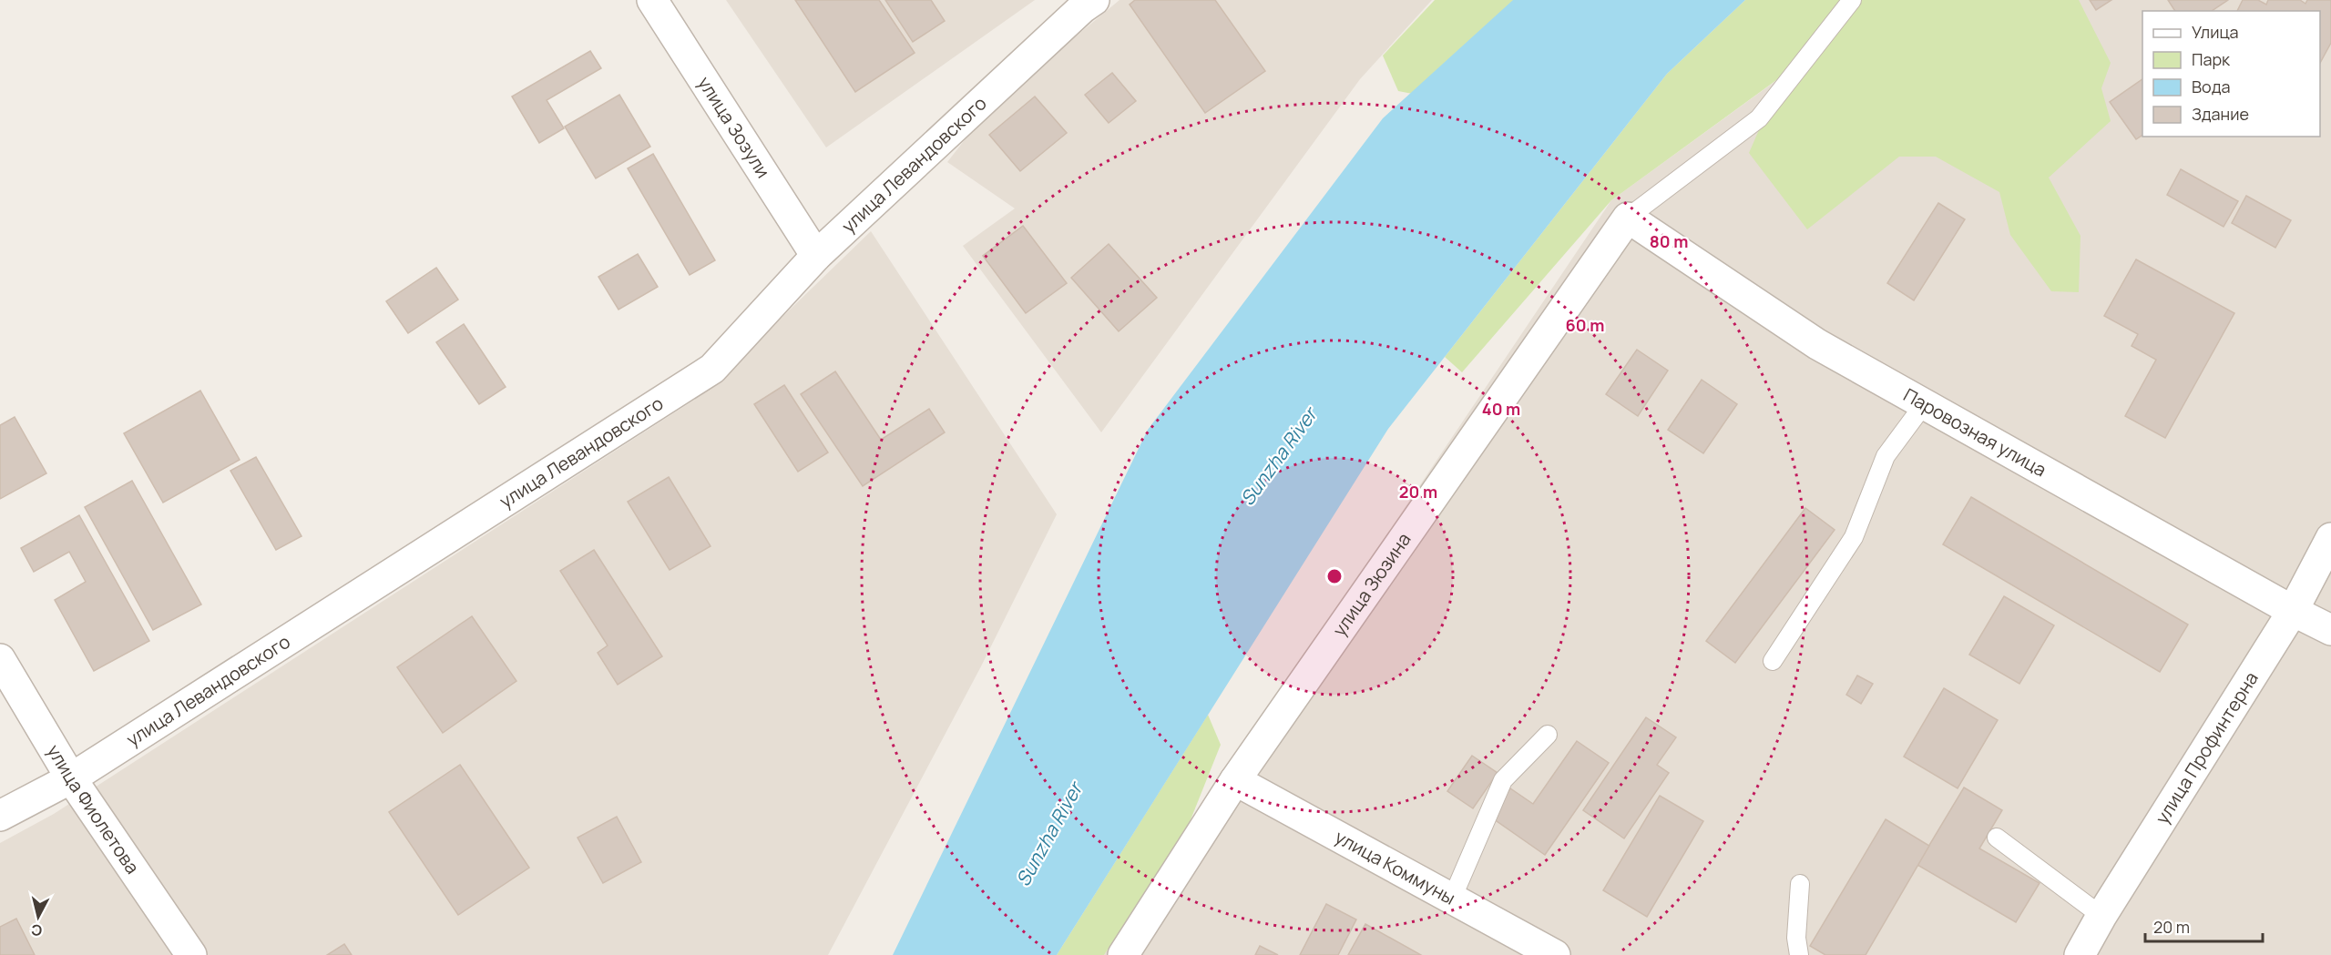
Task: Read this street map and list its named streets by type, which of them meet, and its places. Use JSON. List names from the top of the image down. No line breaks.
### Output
{"streets":{"street":["улица Зозули","улица Левандовского","Паровозная улица","улица Зюзина","улица Профинтерна","улица Фиолетова","улица Коммуны"]},"crossings":[["улица Зозули","улица Левандовского"],["улица Левандовского","улица Фиолетова"],["Паровозная улица","улица Зюзина"],["Паровозная улица","улица Профинтерна"],["улица Зюзина","улица Коммуны"]],"water":["Sunzha River"],"legend":["Улица","Парк","Вода","Здание"],"scale_bar":"20 m","north":"bottom","rings":["80 m","60 m","40 m","20 m"]}
